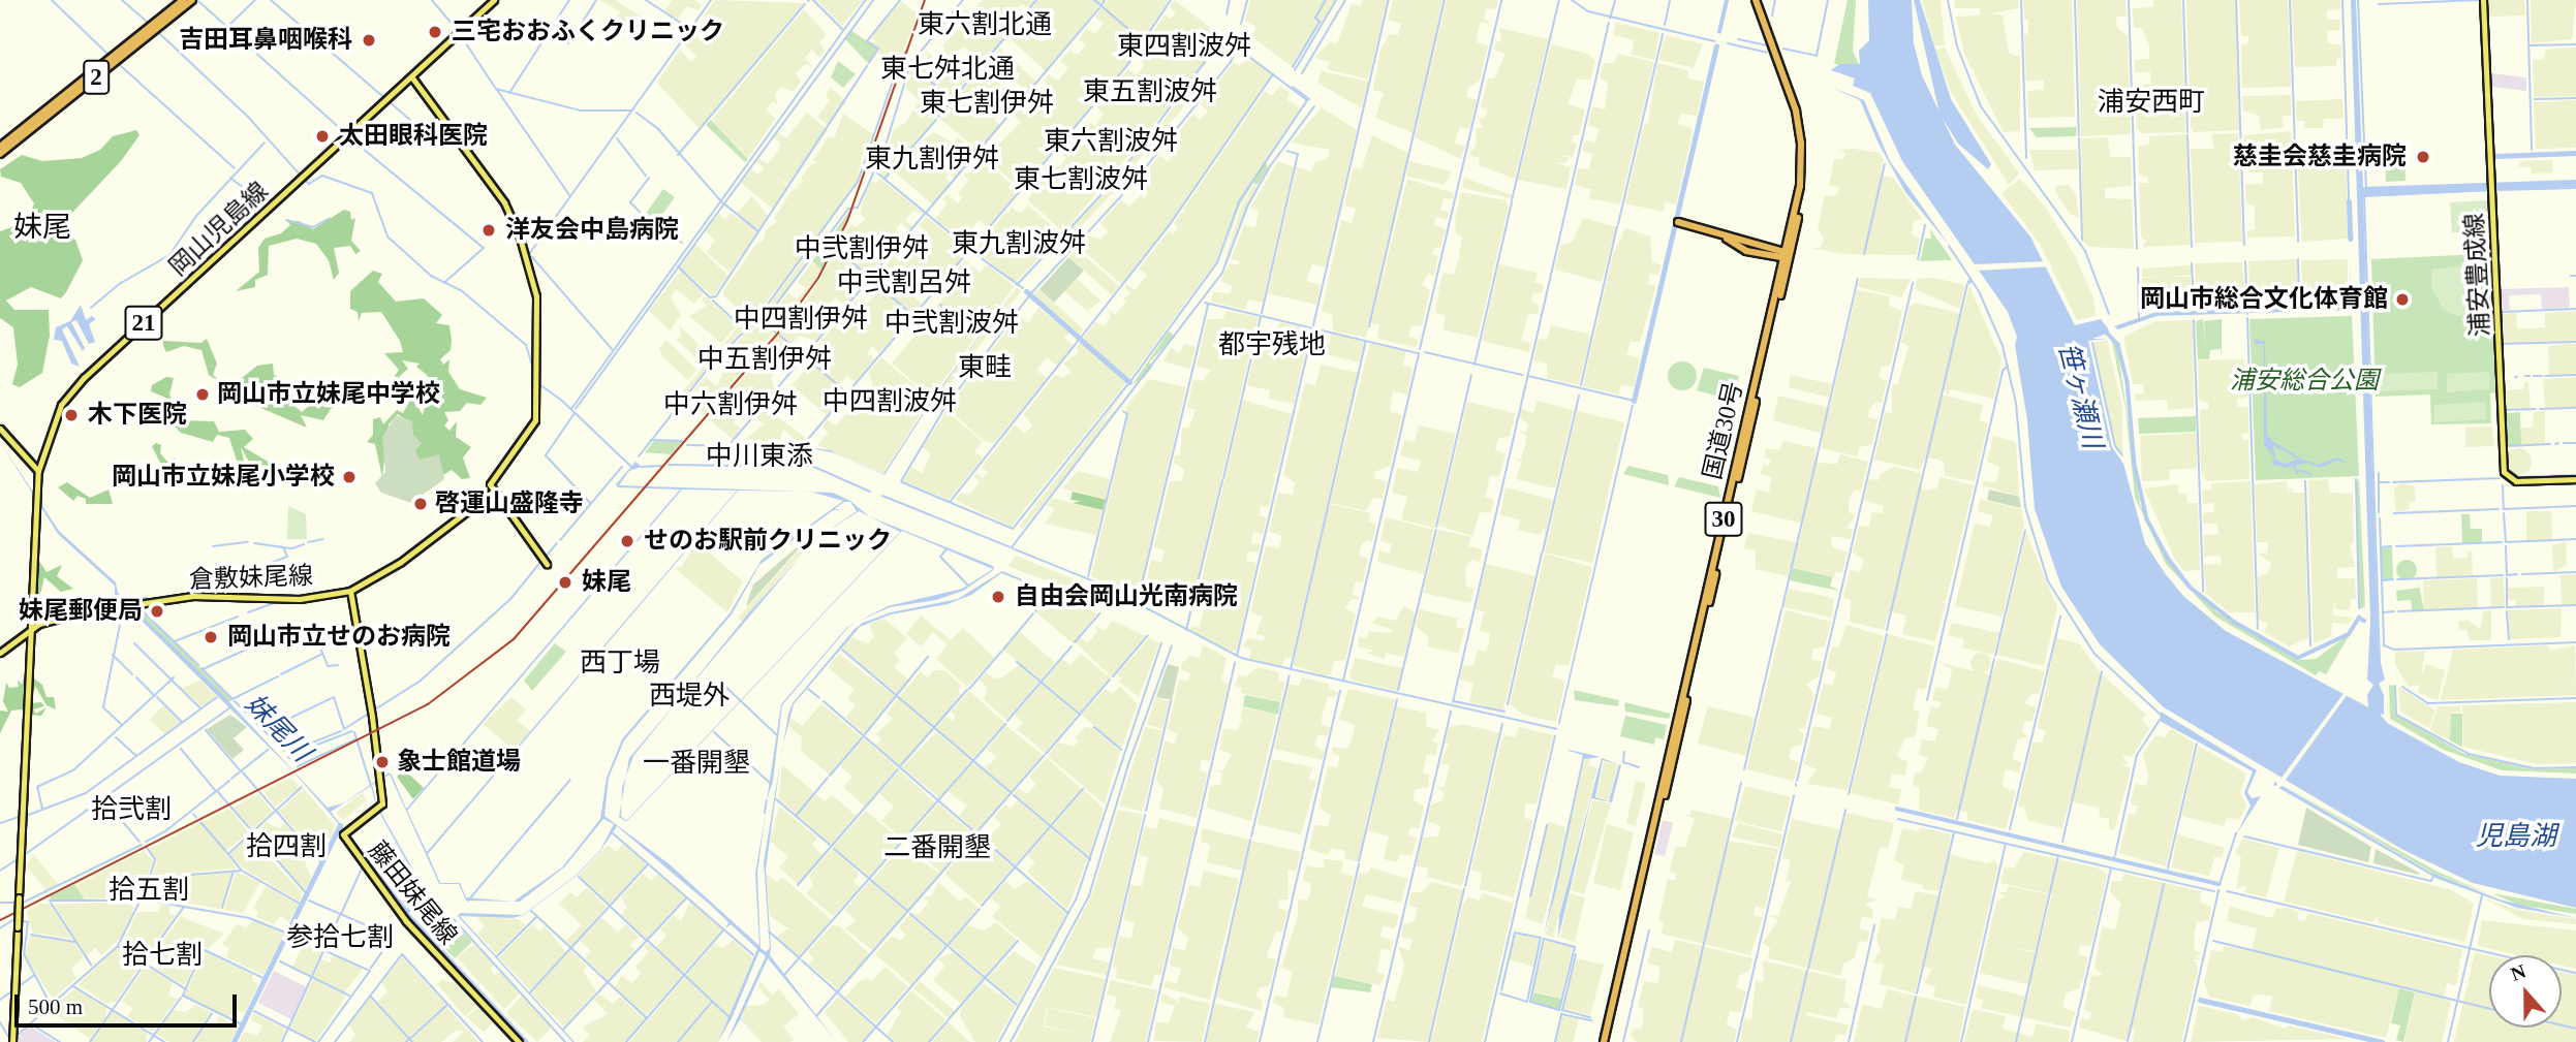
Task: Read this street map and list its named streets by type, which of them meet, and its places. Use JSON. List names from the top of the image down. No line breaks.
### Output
{"streets":{"highway":["2","国道30号","30"],"main road":["岡山児島線","浦安豊成線","21","倉敷妹尾線","藤田妹尾線"]},"crossings":[["岡山児島線","倉敷妹尾線"],["倉敷妹尾線","藤田妹尾線"]],"districts":["東六割北通","東四割波舛","東七舛北通","東五割波舛","浦安西町","東七割伊舛","東六割波舛","東九割伊舛","東七割波舛","妹尾","東九割波舛","中弐割伊舛","中弐割呂舛","中四割伊舛","中弐割波舛","都宇残地","中五割伊舛","東畦","中四割波舛","中六割伊舛","中川東添","西丁場","西堤外","一番開墾","拾弐割","拾四割","二番開墾","拾五割","参拾七割","拾七割"],"water":["笹ヶ瀬川","妹尾川","児島湖"],"parks":["浦安総合公園"],"places":["三宅おおふくクリニック","吉田耳鼻咽喉科","太田眼科医院","慈圭会慈圭病院","洋友会中島病院","岡山市総合文化体育館","岡山市立妹尾中学校","木下医院","岡山市立妹尾小学校","啓運山盛隆寺","せのお駅前クリニック","妹尾","自由会岡山光南病院","妹尾郵便局","岡山市立せのお病院","象士館道場"],"scale_bar":"500 m","north":"top"}
